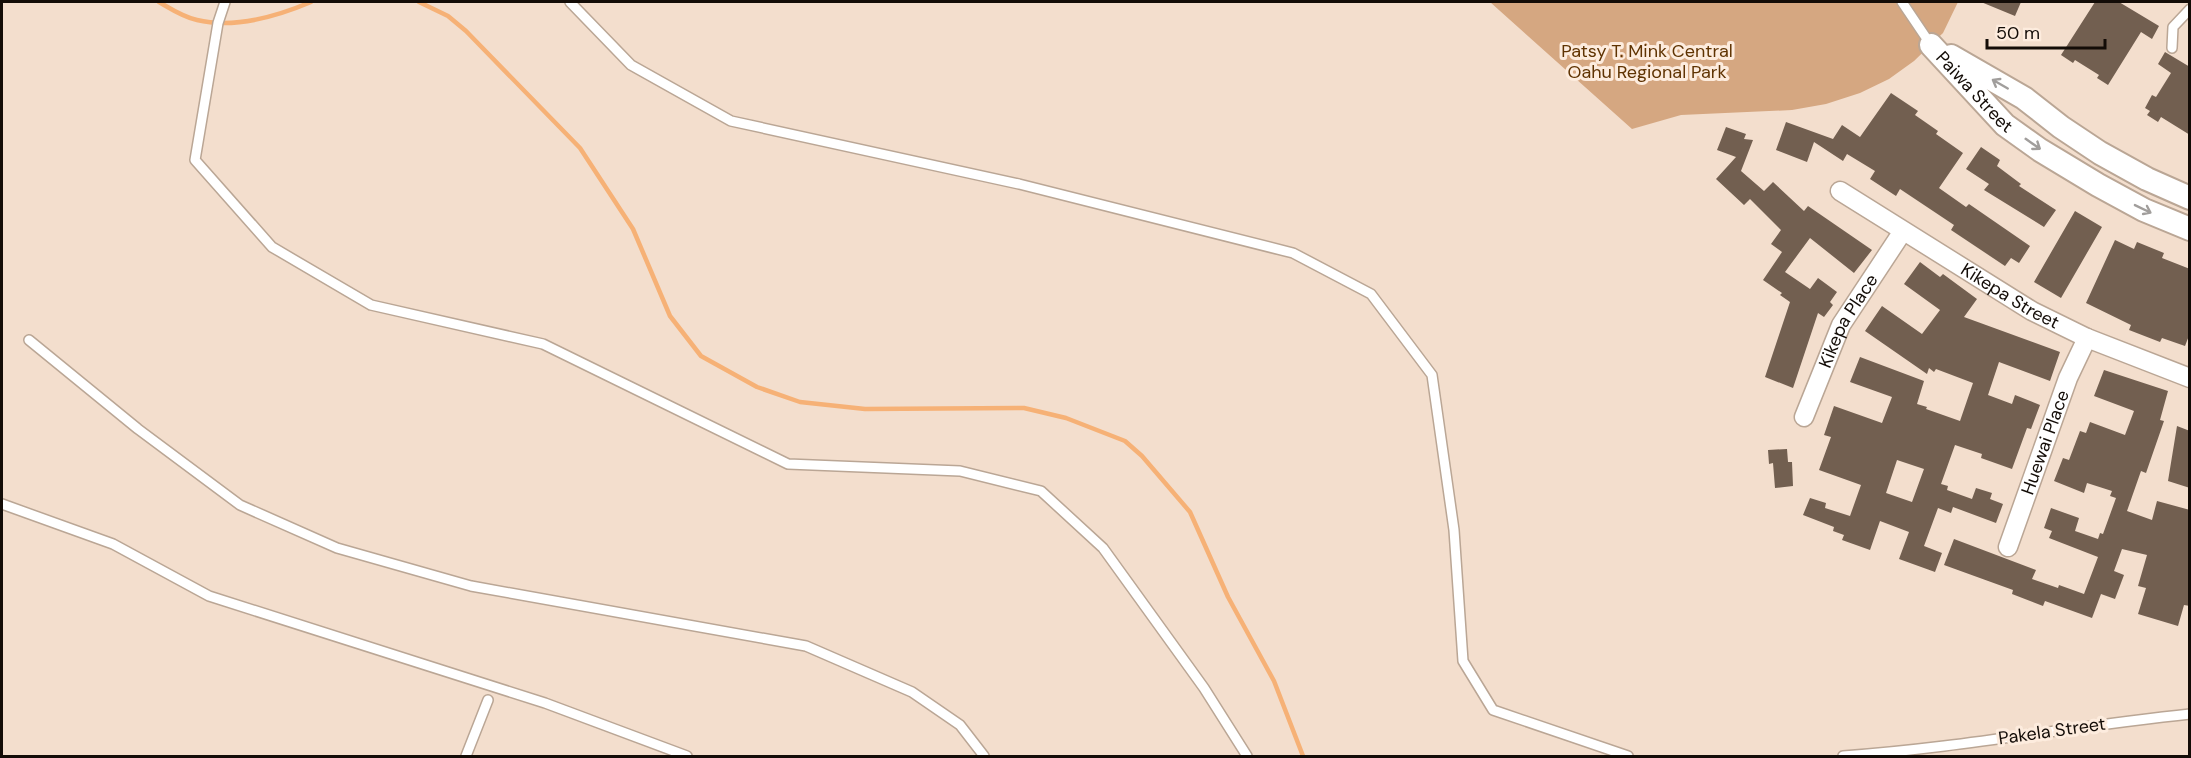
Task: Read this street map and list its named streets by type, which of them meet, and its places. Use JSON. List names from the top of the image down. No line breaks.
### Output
{"streets":{"street":["Paiwa Street","Kikepa Street","Kikepa Place","Huewai Place"],"lane":["Pakela Street"]},"crossings":[["Kikepa Street","Kikepa Place"],["Kikepa Street","Huewai Place"]],"parks":["Patsy T. Mink Central Oahu Regional Park"],"scale_bar":"50 m"}
